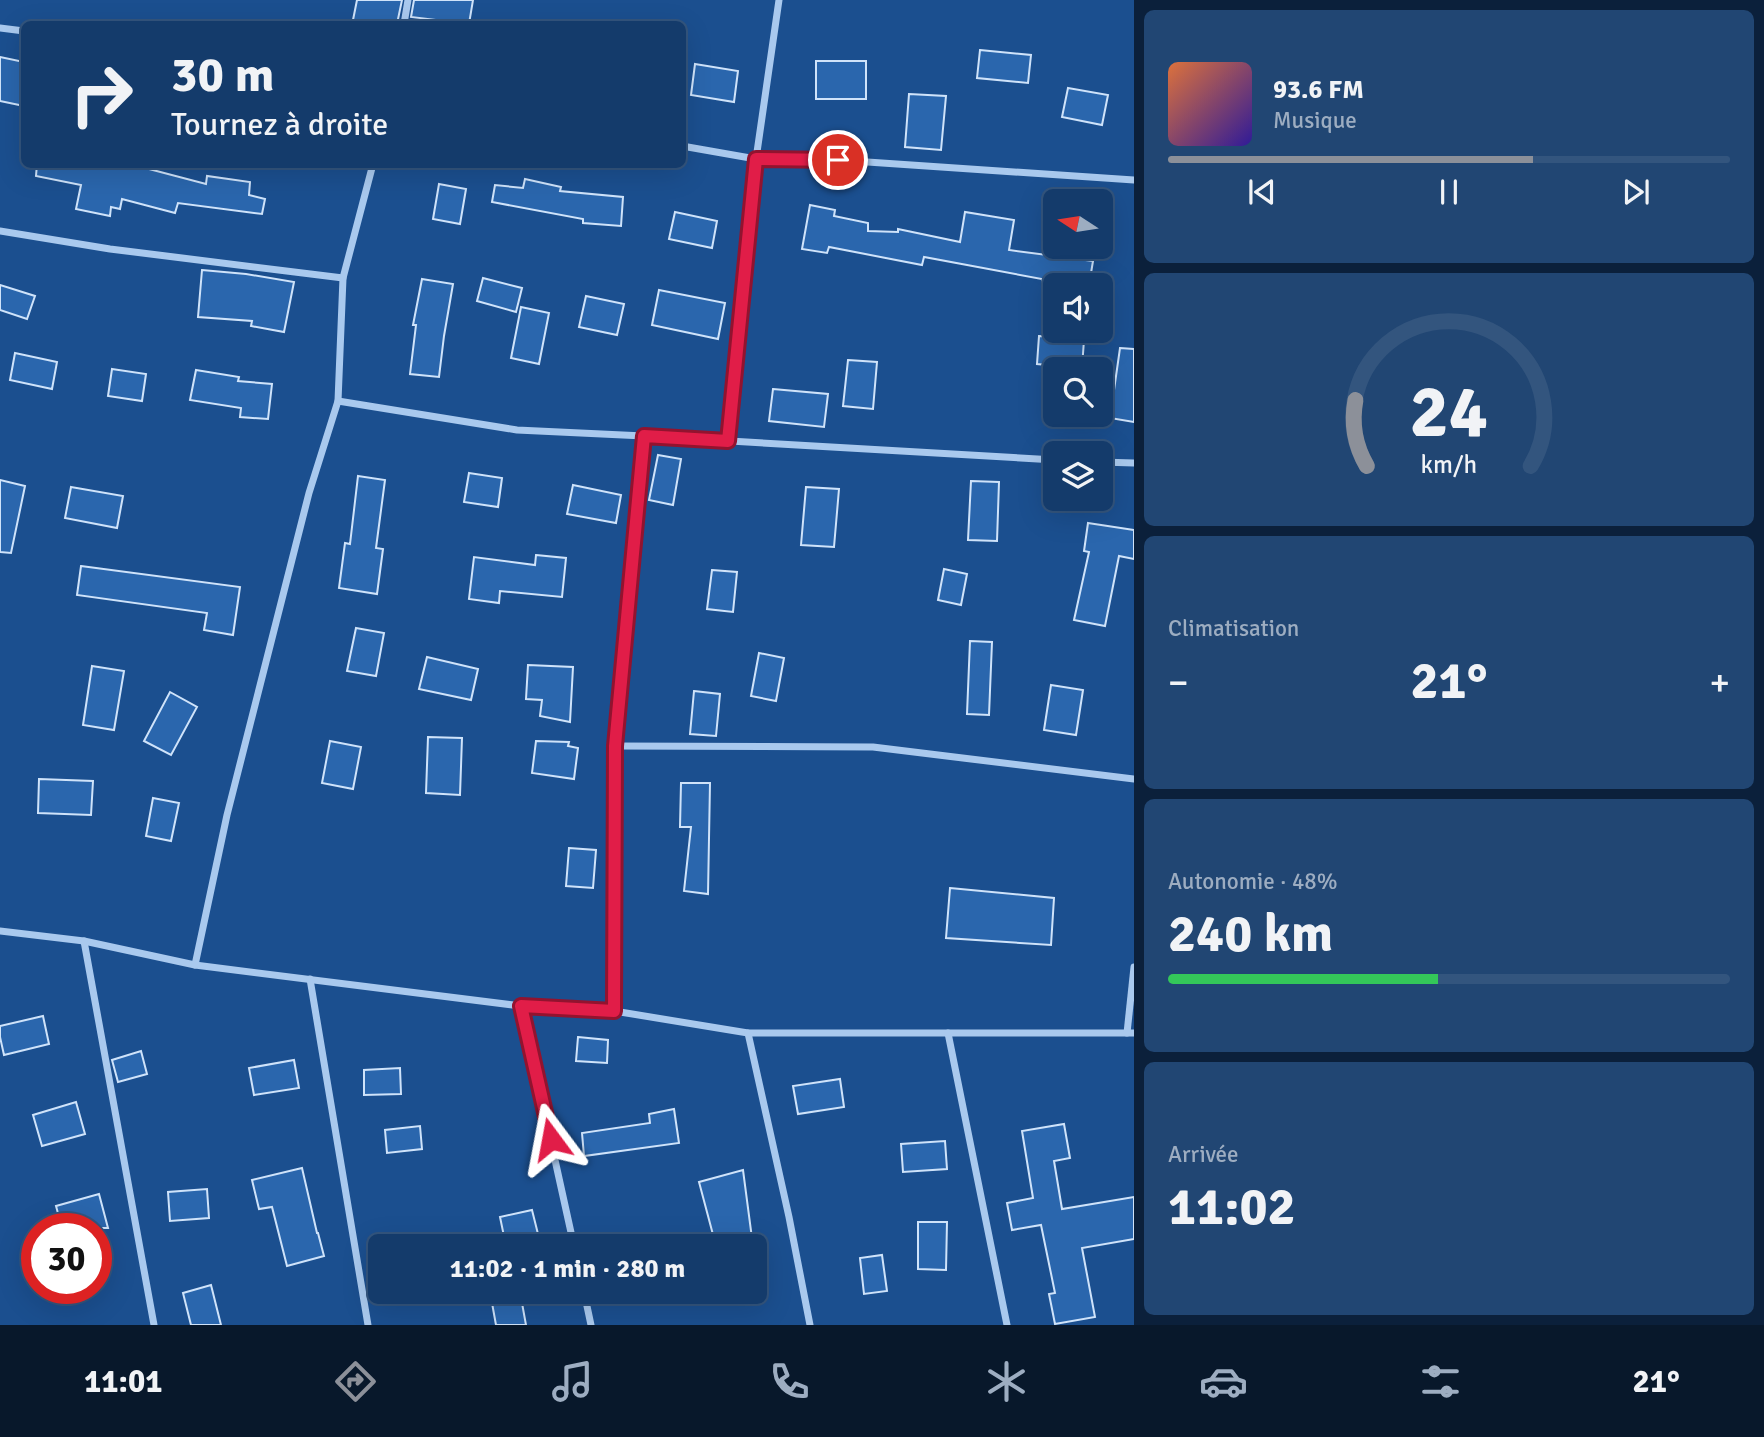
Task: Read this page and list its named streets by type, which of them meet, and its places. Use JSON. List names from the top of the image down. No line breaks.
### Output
{"north":"left","page":{"turn":["30 m","Tournez à droite"],"song":["93.6 FM","Musique"],"tile":["Climatisation",["Autonomie · 48%","240 km"],["Arrivée","11:02"]],"heat":["−","21°","+"],"limit":"30","trip":"11:02 · 1 min · 280 m","tabs":["11:01","21°"],"gauge":["24","km/h"]}}
